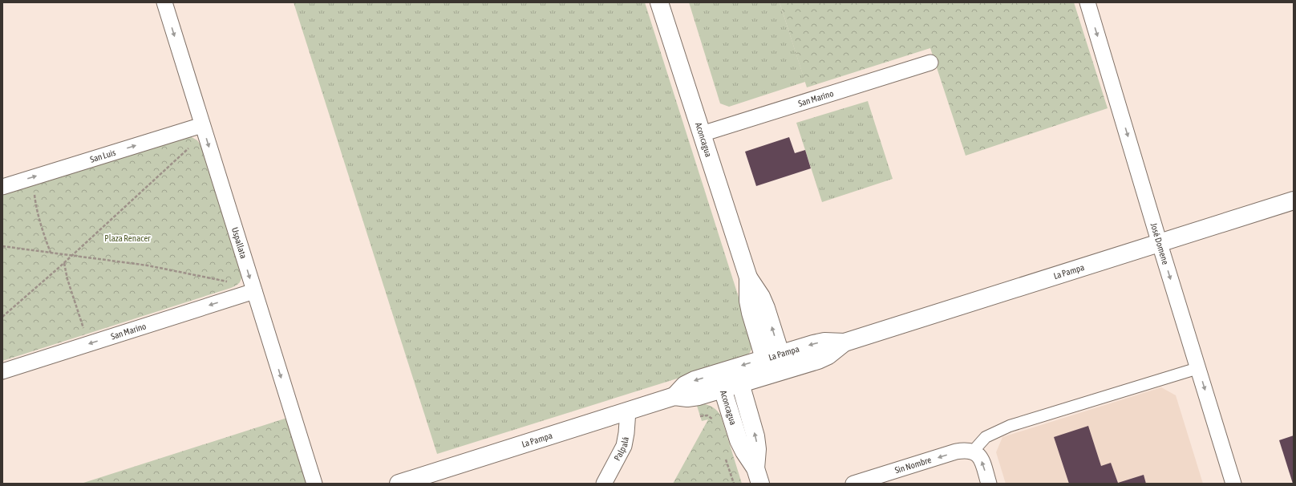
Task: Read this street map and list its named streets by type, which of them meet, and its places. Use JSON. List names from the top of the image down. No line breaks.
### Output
{"streets":{"street":["San Marino","Aconcagua","San Luis","Uspallata","José Domene","La Pampa","Palpalá","Sin Nombre"]},"crossings":[["San Marino","Aconcagua"],["San Marino","Uspallata"],["Aconcagua","La Pampa"],["San Luis","Uspallata"],["José Domene","La Pampa"],["La Pampa","Palpalá"]],"one_way":["San Marino","San Luis","Uspallata","José Domene","Sin Nombre"],"parks":["Plaza Renacer"]}
